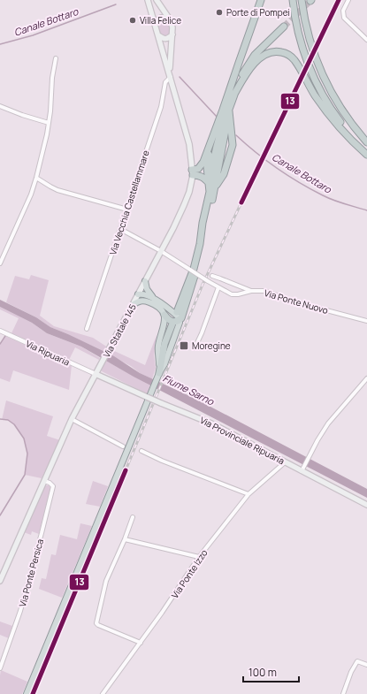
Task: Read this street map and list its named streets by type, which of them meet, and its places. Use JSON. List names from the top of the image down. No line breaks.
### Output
{"streets":{"main road":["Via Statale 145","Via Provinciale Ripuaria"],"street":["Via Vecchia Castellammare","Via Ponte Nuovo","Via Ripuaria","Via Ponte Persica","Via Ponte Izzo"]},"crossings":[["Via Vecchia Castellammare","Via Ponte Nuovo"],["Via Vecchia Castellammare","Via Statale 145"],["Via Ponte Nuovo","Via Statale 145"],["Via Statale 145","Via Ripuaria"],["Via Statale 145","Via Provinciale Ripuaria"],["Via Statale 145","Via Ponte Persica"],["Via Ripuaria","Via Provinciale Ripuaria"],["Via Provinciale Ripuaria","Via Ponte Izzo"]],"water":["Canale Bottaro","Fiume Sarno"],"places":{"other":["Porte di Pompei","Villa Felice"],"transit":["Moregine"]},"lines":["transit line 13"],"scale_bar":"100 m"}
